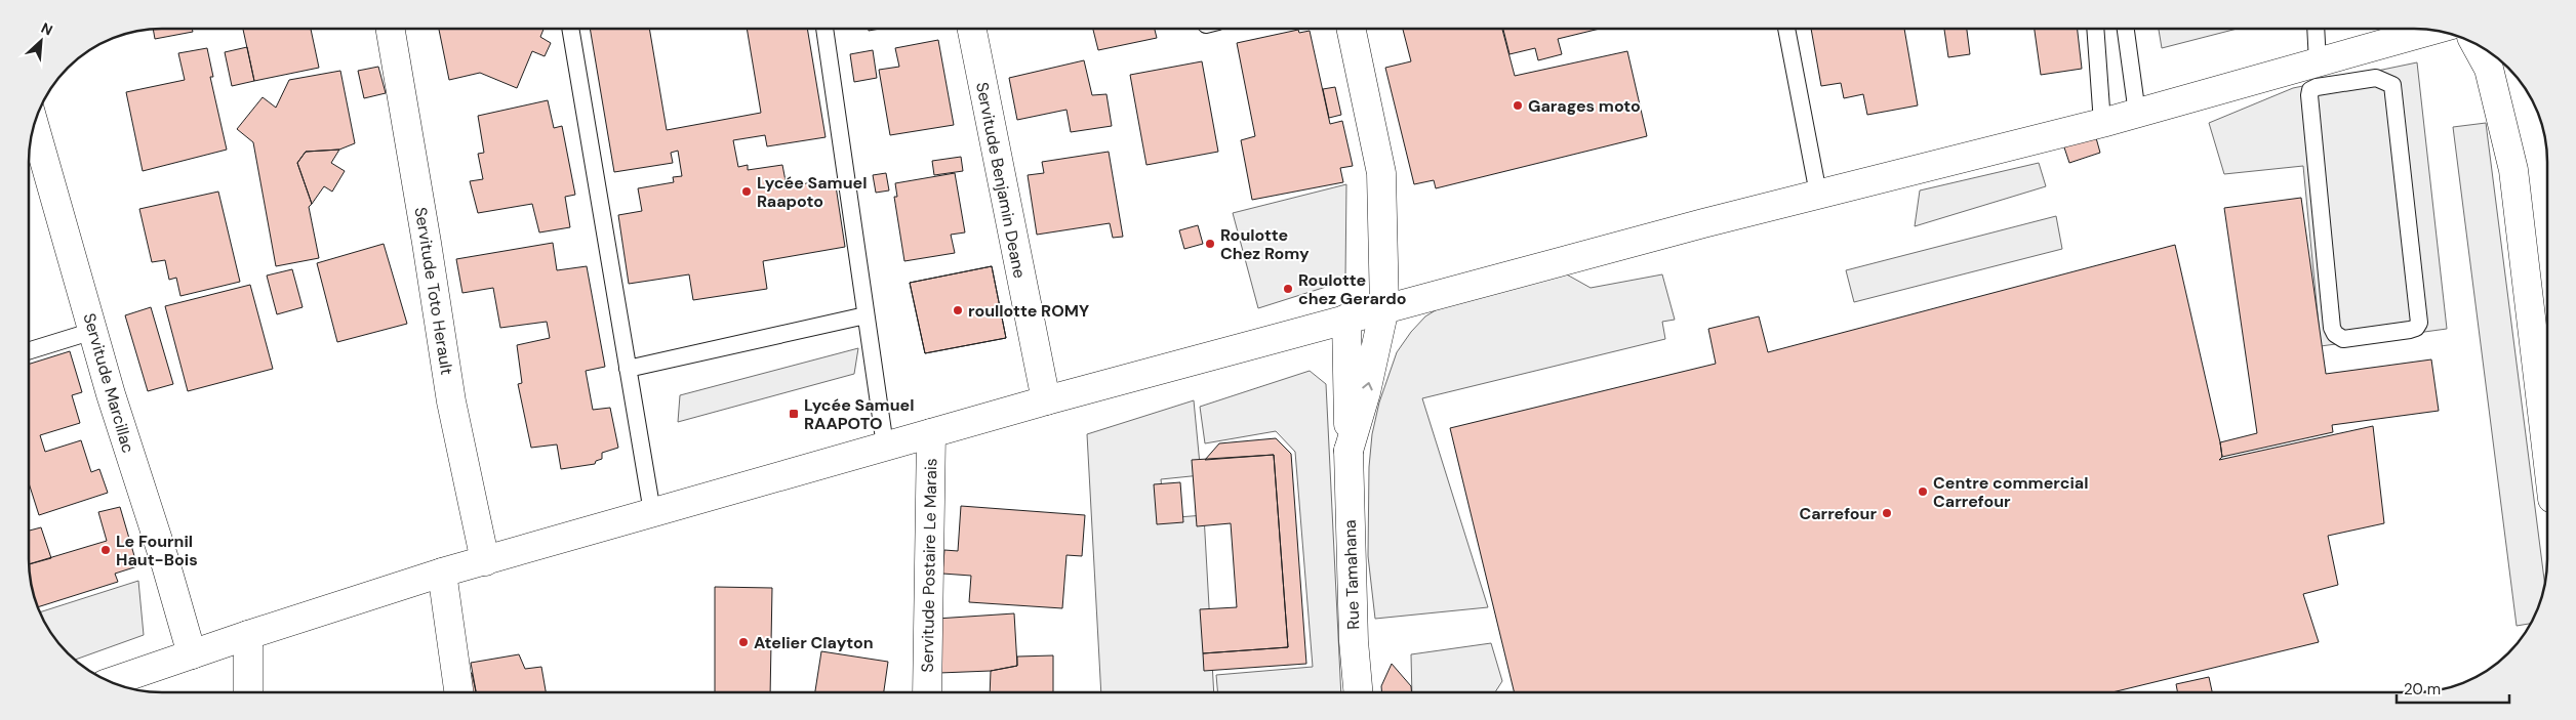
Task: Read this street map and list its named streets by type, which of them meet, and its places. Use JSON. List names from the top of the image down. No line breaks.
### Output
{"streets":{"street":["Servitude Benjamin Deane","Servitude Toto Herault","Servitude Marcillac","Servitude Postaire Le Marais","Rue Tamahana"]},"places":{"other":["Garages moto","Lycée Samuel Raapoto","Roulotte Chez Romy","Roulotte chez Gerardo","roullotte ROMY","Centre commercial Carrefour","Carrefour","Le Fournil Haut-Bois","Atelier Clayton"],"transit":["Lycée Samuel RAAPOTO"]},"scale_bar":"20 m","north":"top right"}
